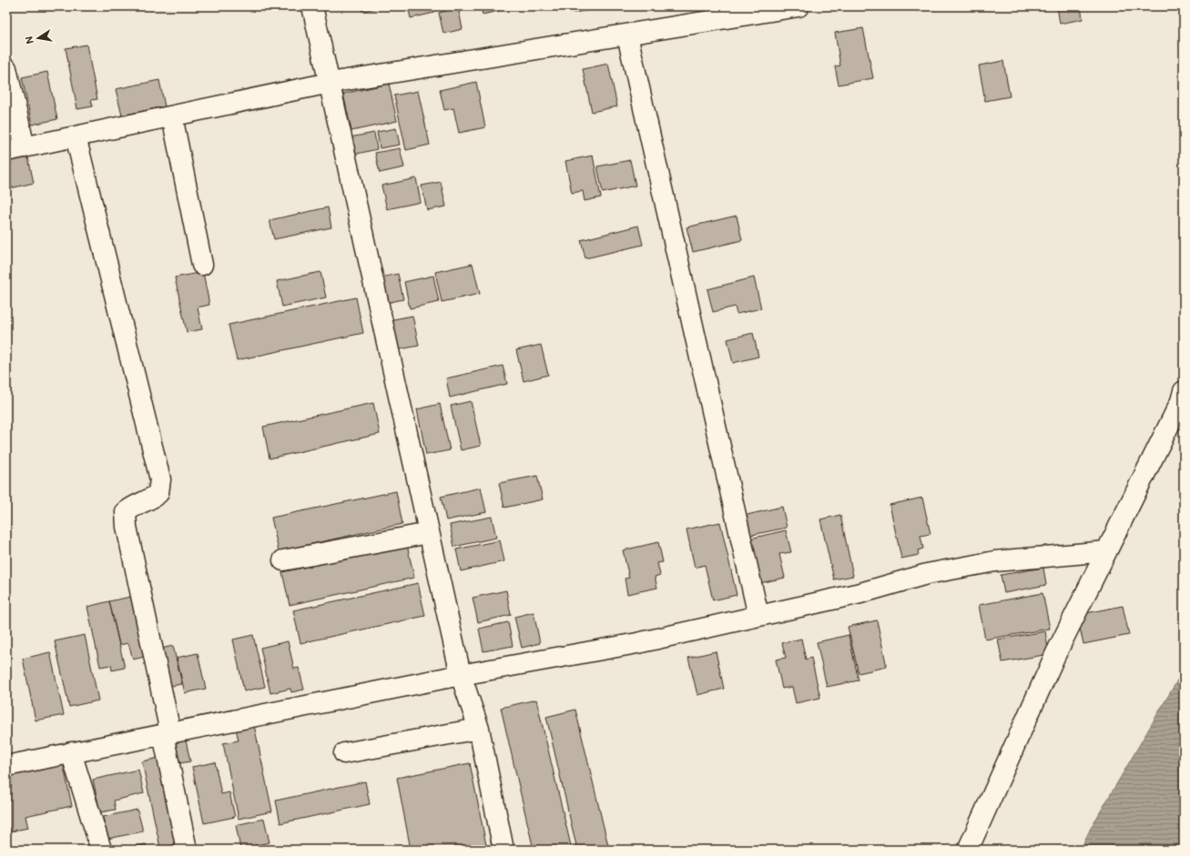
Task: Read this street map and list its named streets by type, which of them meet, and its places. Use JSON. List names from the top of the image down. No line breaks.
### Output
{"north":"left"}
